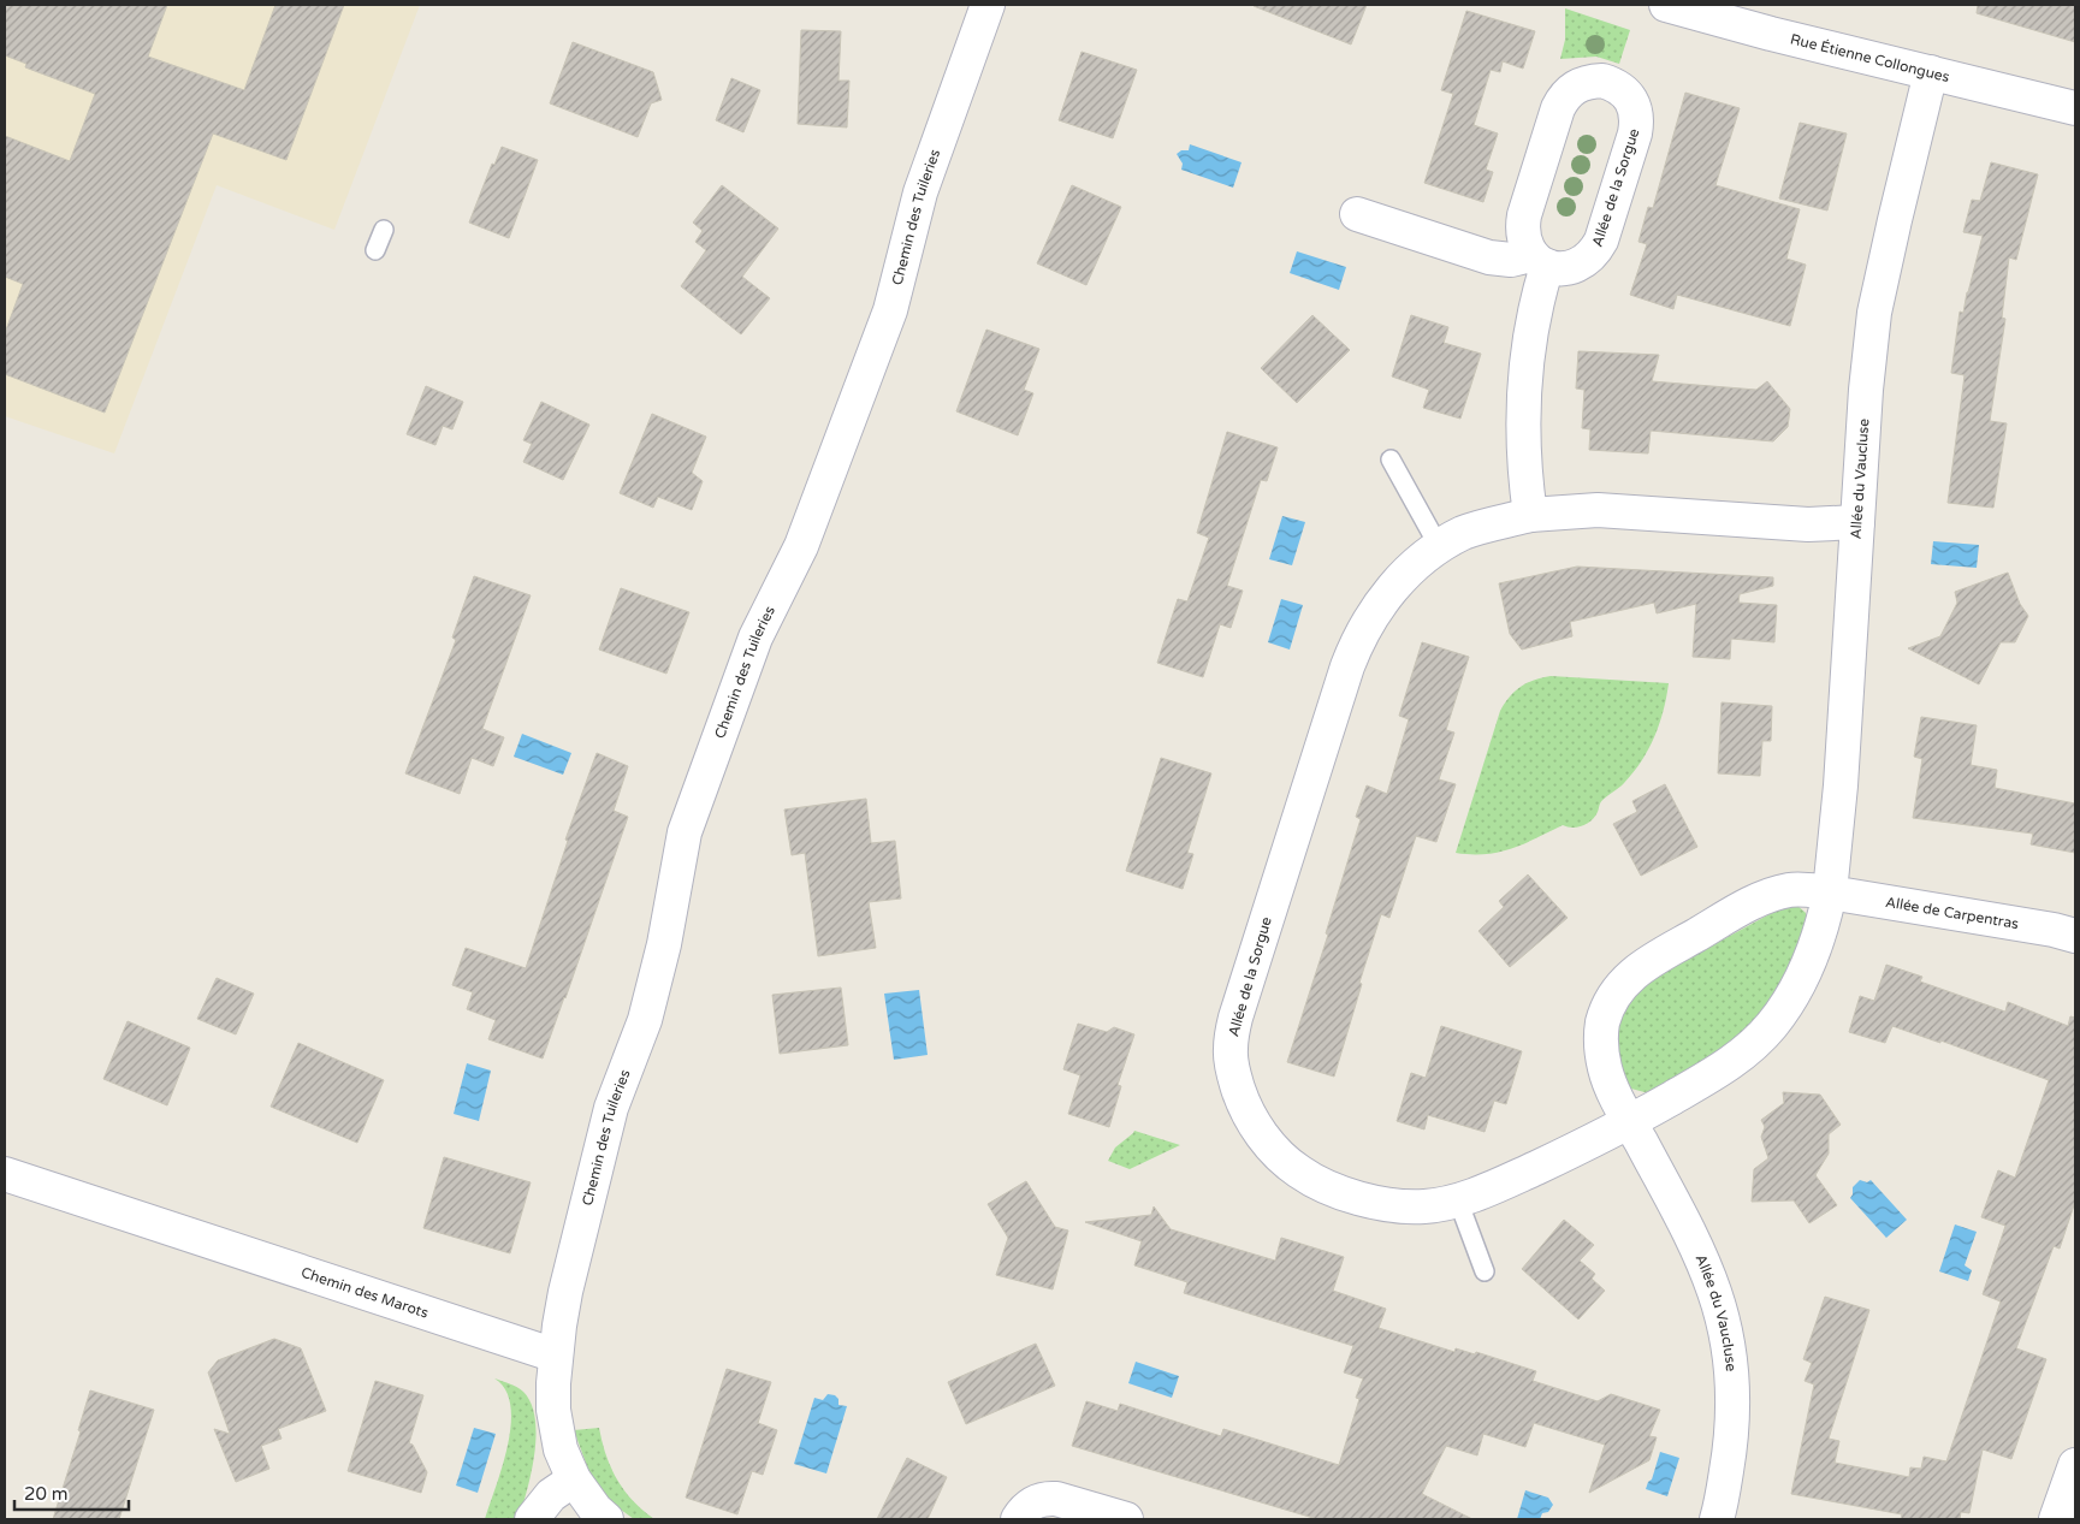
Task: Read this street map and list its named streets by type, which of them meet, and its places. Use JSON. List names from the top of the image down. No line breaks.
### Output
{"streets":{"street":["Rue Étienne Collongues","Allée de la Sorgue","Chemin des Tuileries","Allée du Vaucluse","Allée de Carpentras","Chemin des Marots"]},"crossings":[["Rue Étienne Collongues","Allée du Vaucluse"],["Allée de la Sorgue","Allée du Vaucluse"],["Chemin des Tuileries","Chemin des Marots"],["Allée du Vaucluse","Allée de Carpentras"]],"scale_bar":"20 m"}
